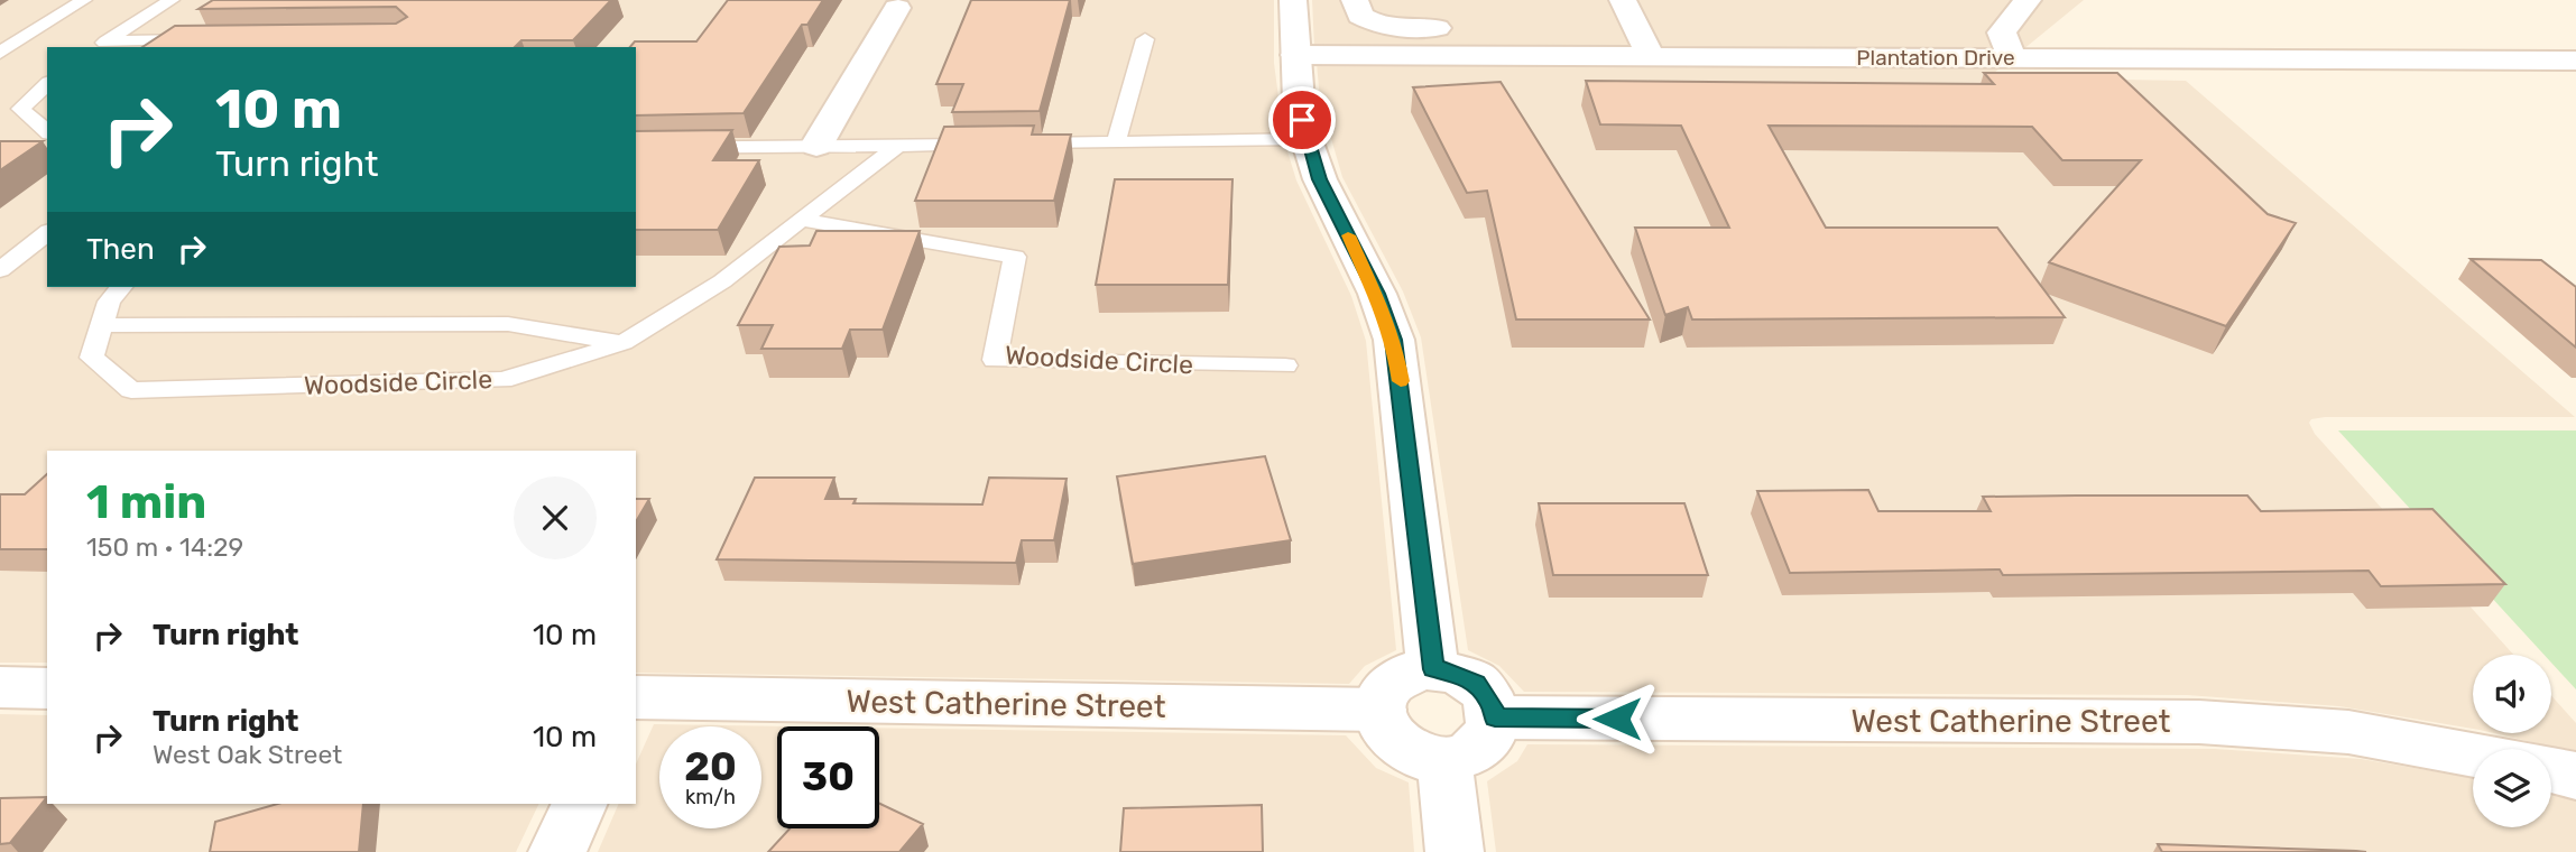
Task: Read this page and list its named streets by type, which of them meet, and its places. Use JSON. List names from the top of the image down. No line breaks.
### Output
{"streets":{"street":["Plantation Drive","West Catherine Street"],"lane":["Woodside Circle"]},"page":{"turn":["10 m","Turn right"],"then":"Then","heading":["1 min","150 m · 14:29"],"list":[{"name":"Turn right","value":"10 m"},{"name":"Turn right","note":"West Oak Street","value":"10 m"}],"speed":"20 km/h","limit":"30"}}
